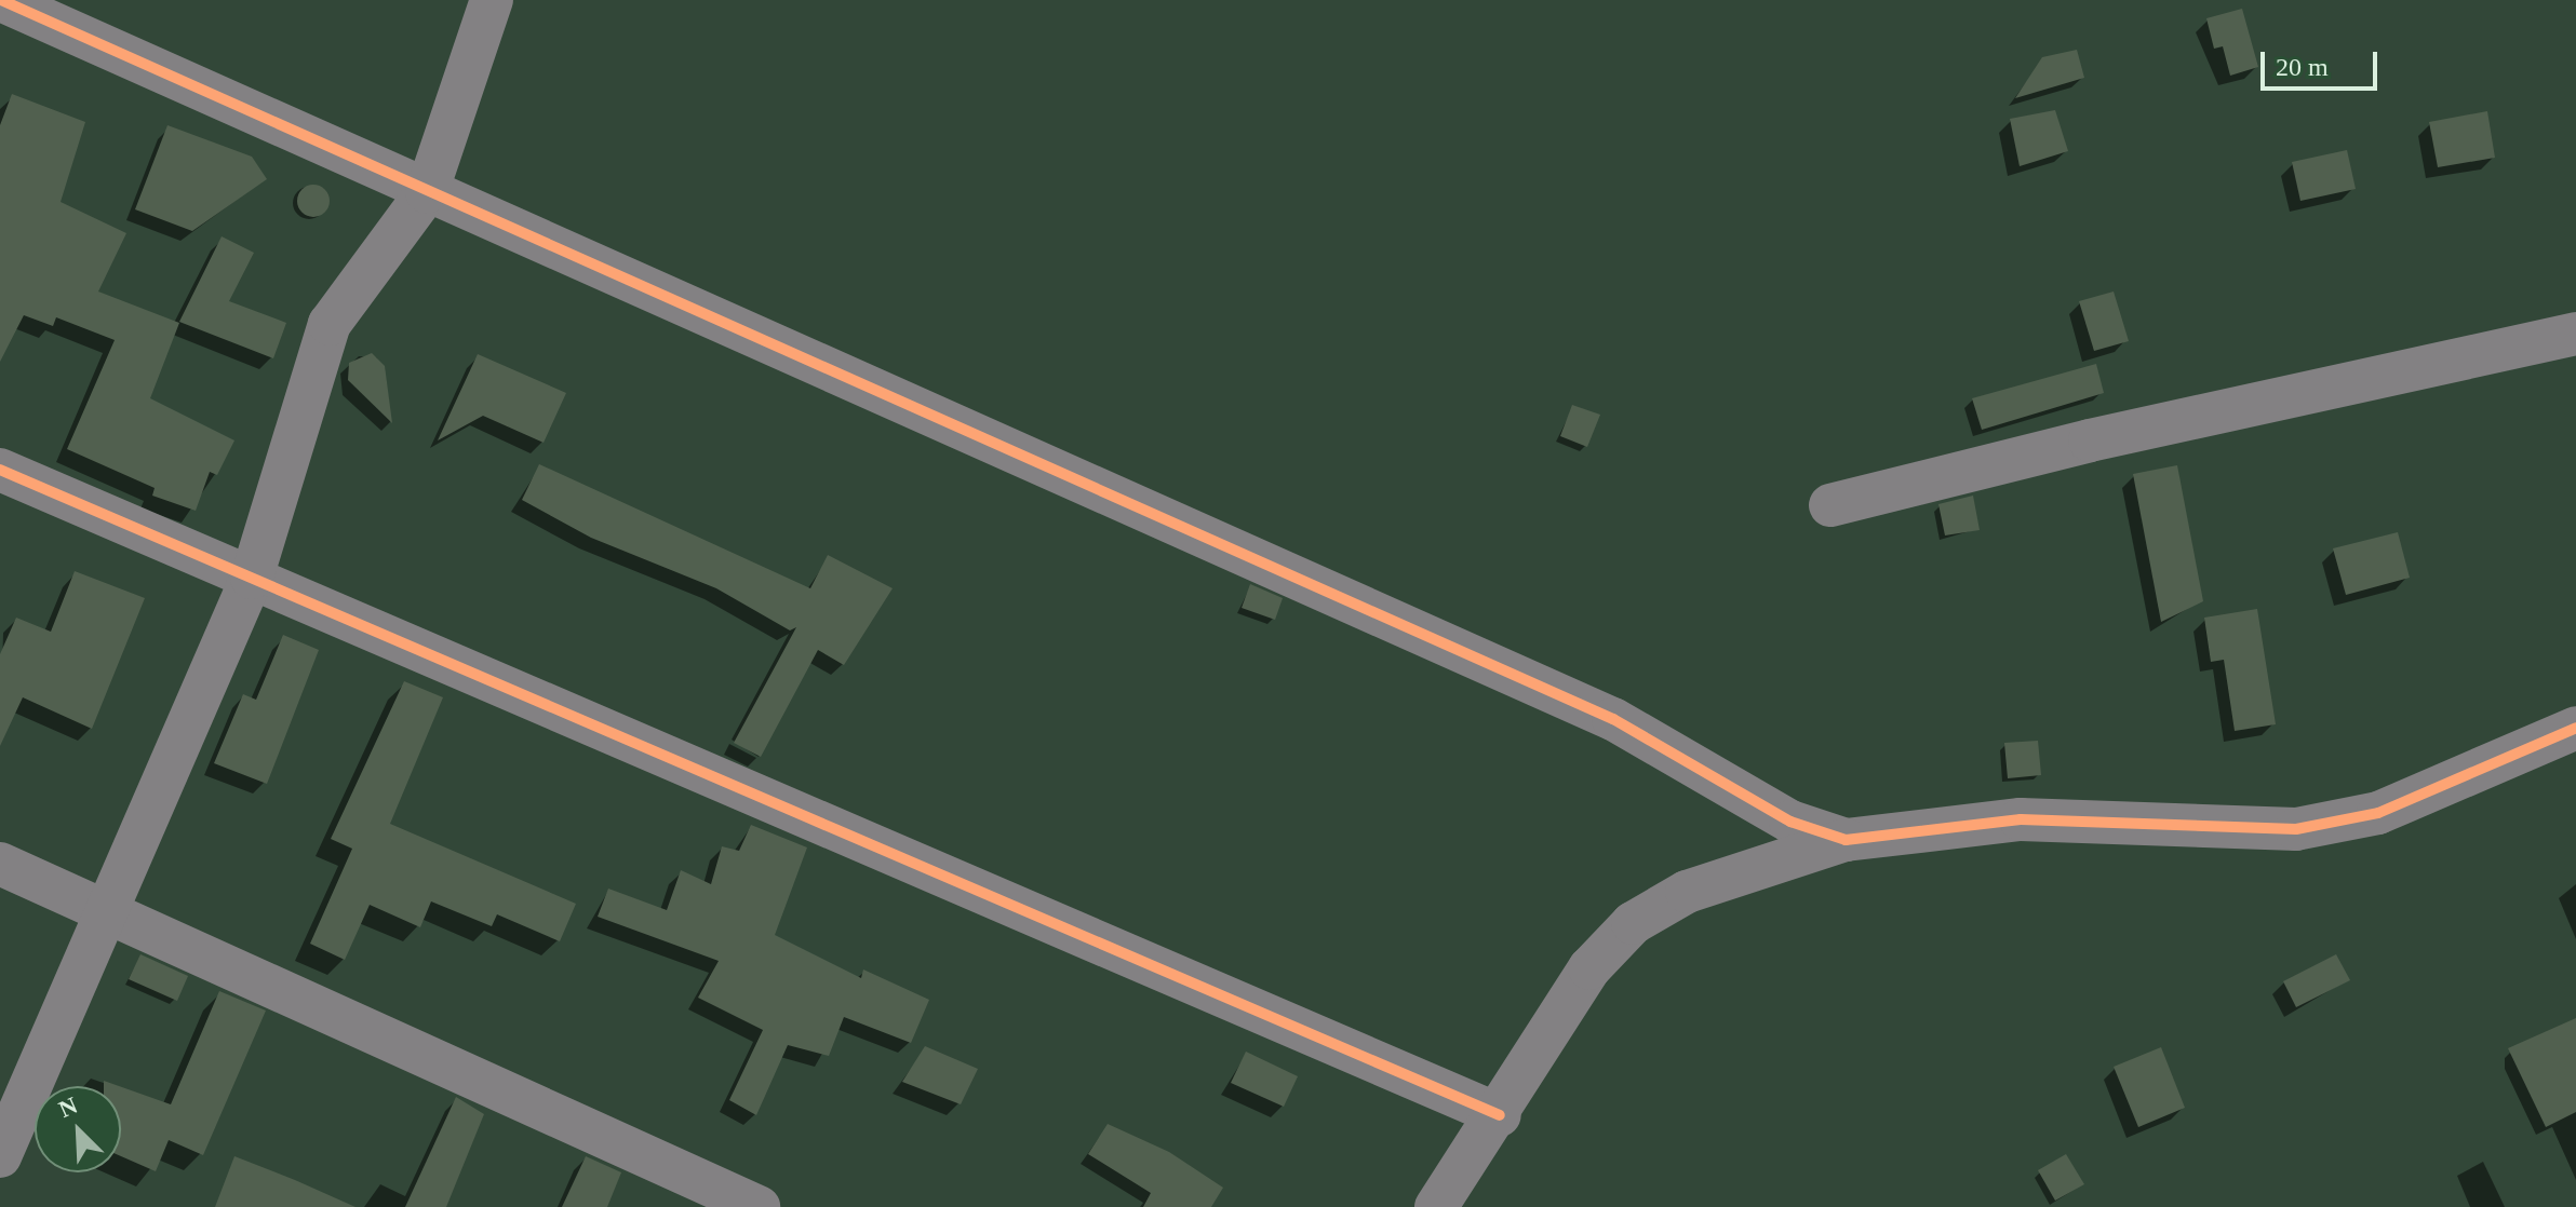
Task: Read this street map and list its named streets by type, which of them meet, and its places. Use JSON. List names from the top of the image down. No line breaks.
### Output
{"scale_bar":"20 m","north":"top left"}
